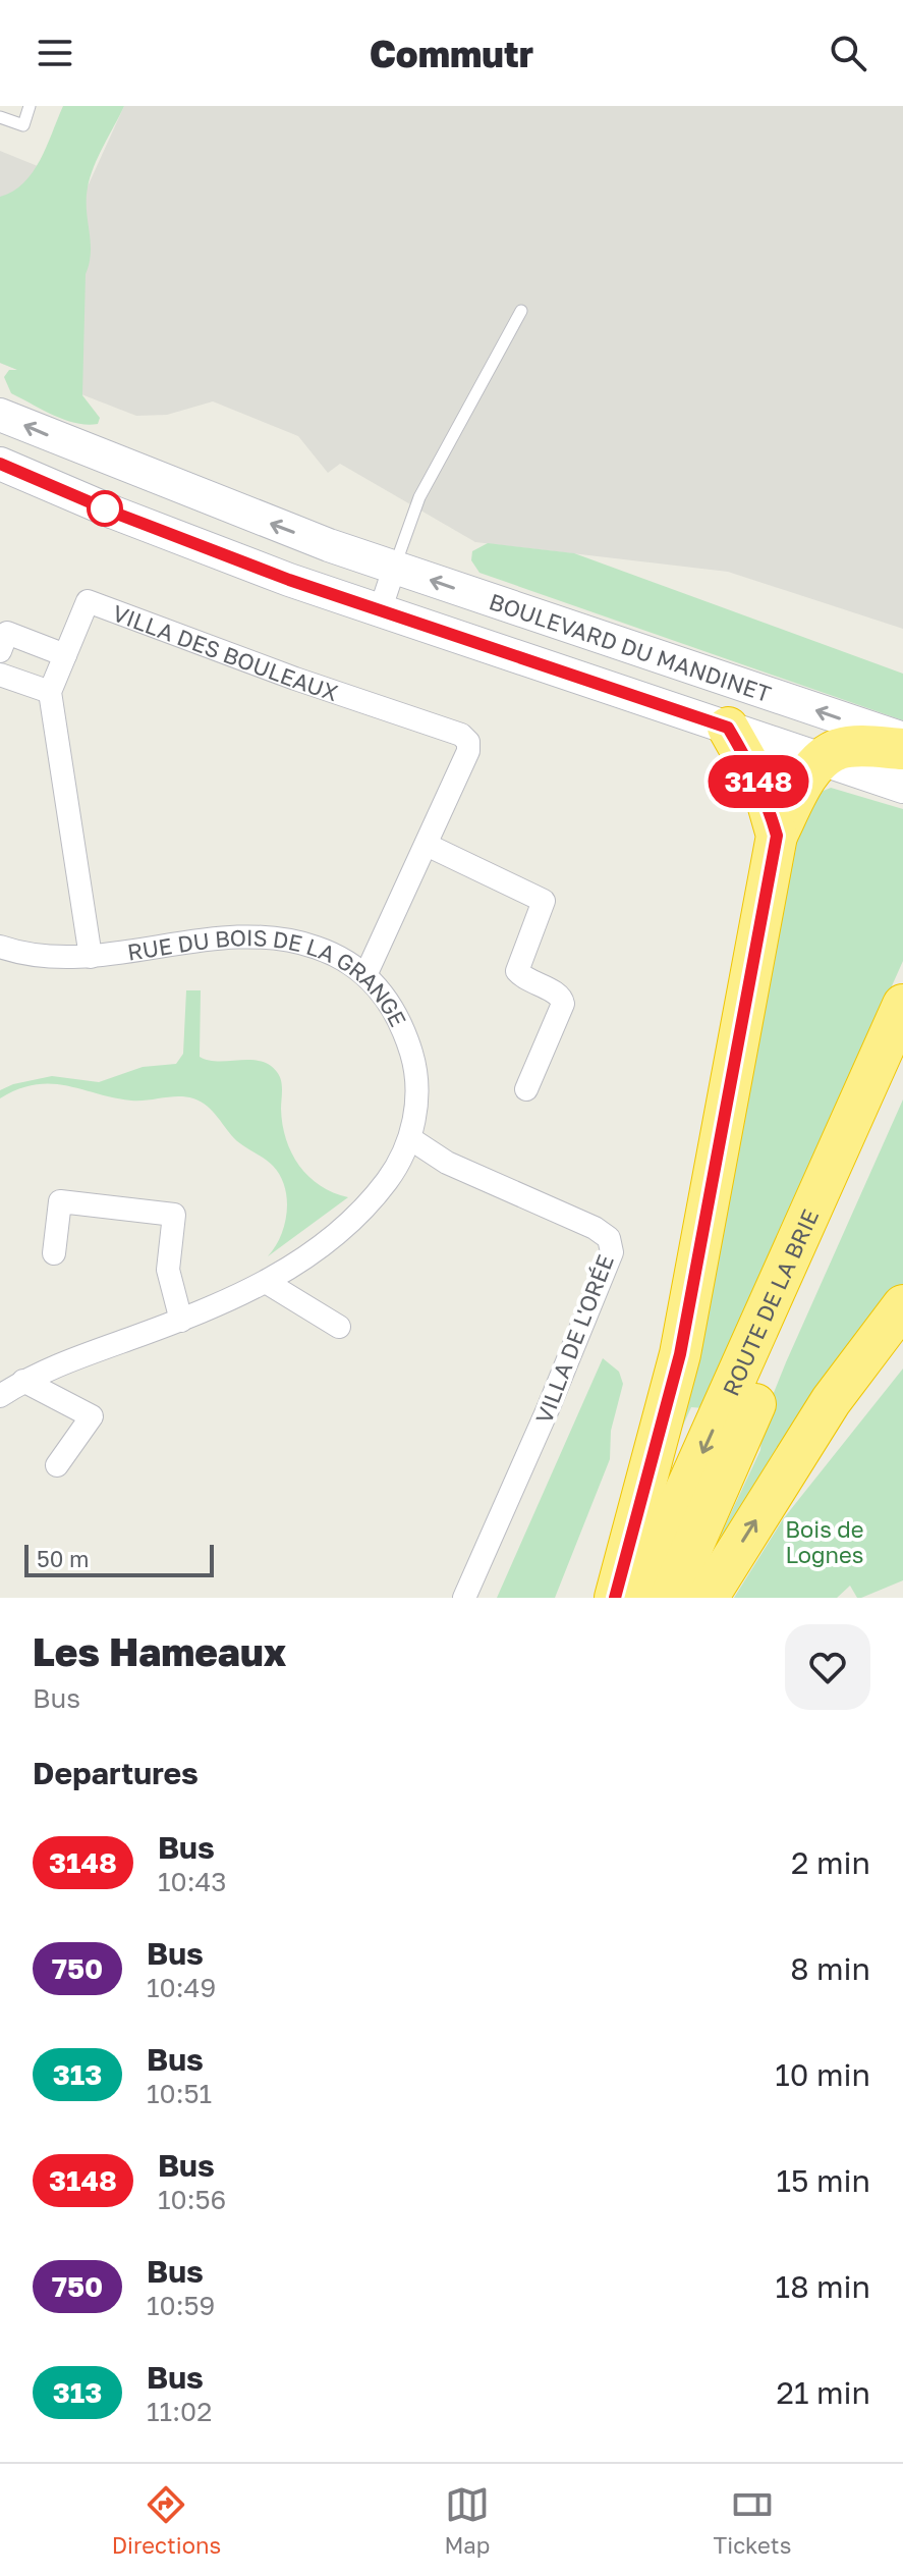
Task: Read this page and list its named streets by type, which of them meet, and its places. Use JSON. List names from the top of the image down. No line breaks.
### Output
{"streets":{"highway":["ROUTE DE LA BRIE"],"street":["BOULEVARD DU MANDINET","VILLA DES BOULEAUX","RUE DU BOIS DE LA GRANGE","VILLA DE L'ORÉE"]},"crossings":[["VILLA DES BOULEAUX","RUE DU BOIS DE LA GRANGE"],["RUE DU BOIS DE LA GRANGE","VILLA DE L'ORÉE"]],"parks":["Bois de Lognes"],"lines":["bus line 3148"],"scale_bar":"50 m","page":{"header":"Commutr","on_map":"3148","scale":"50 m","heading":[["Les Hameaux","Bus"],"Departures"],"list":[{"mark":"3148","name":"Bus","note":"10:43","value":"2 min"},{"mark":"750","name":"Bus","note":"10:49","value":"8 min"},{"mark":"313","name":"Bus","note":"10:51","value":"10 min"},{"mark":"3148","name":"Bus","note":"10:56","value":"15 min"},{"mark":"750","name":"Bus","note":"10:59","value":"18 min"},{"mark":"313","name":"Bus","note":"11:02","value":"21 min"}],"tabs":["Directions","Map","Tickets"]}}
